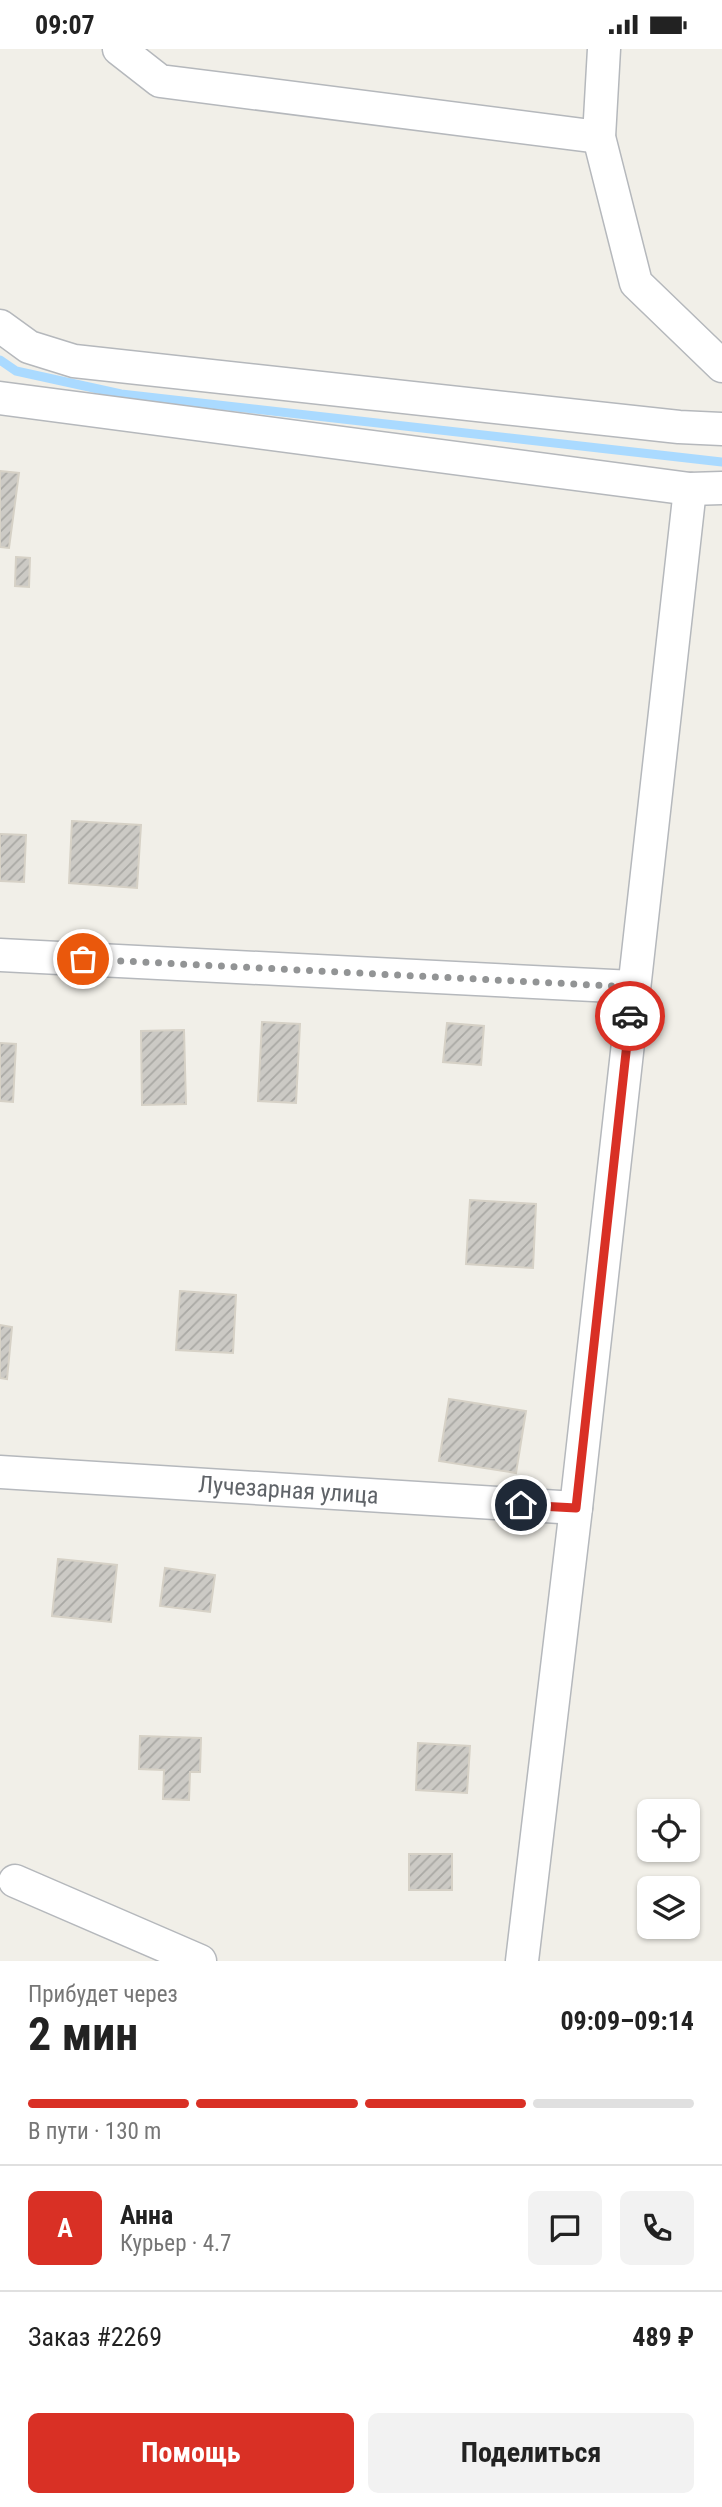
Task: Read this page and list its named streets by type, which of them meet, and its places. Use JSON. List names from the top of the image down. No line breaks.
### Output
{"streets":{"lane":["Лучезарная улица"]},"page":{"status":"09:07","heading":["2 мин","Прибудет через","09:09–09:14"],"panel":["Анна","Курьер · 4.7","Заказ #2269","489 ₽"],"bar":"В пути · 130 m","round":"А","buttons":["Помощь","Поделиться"]}}
